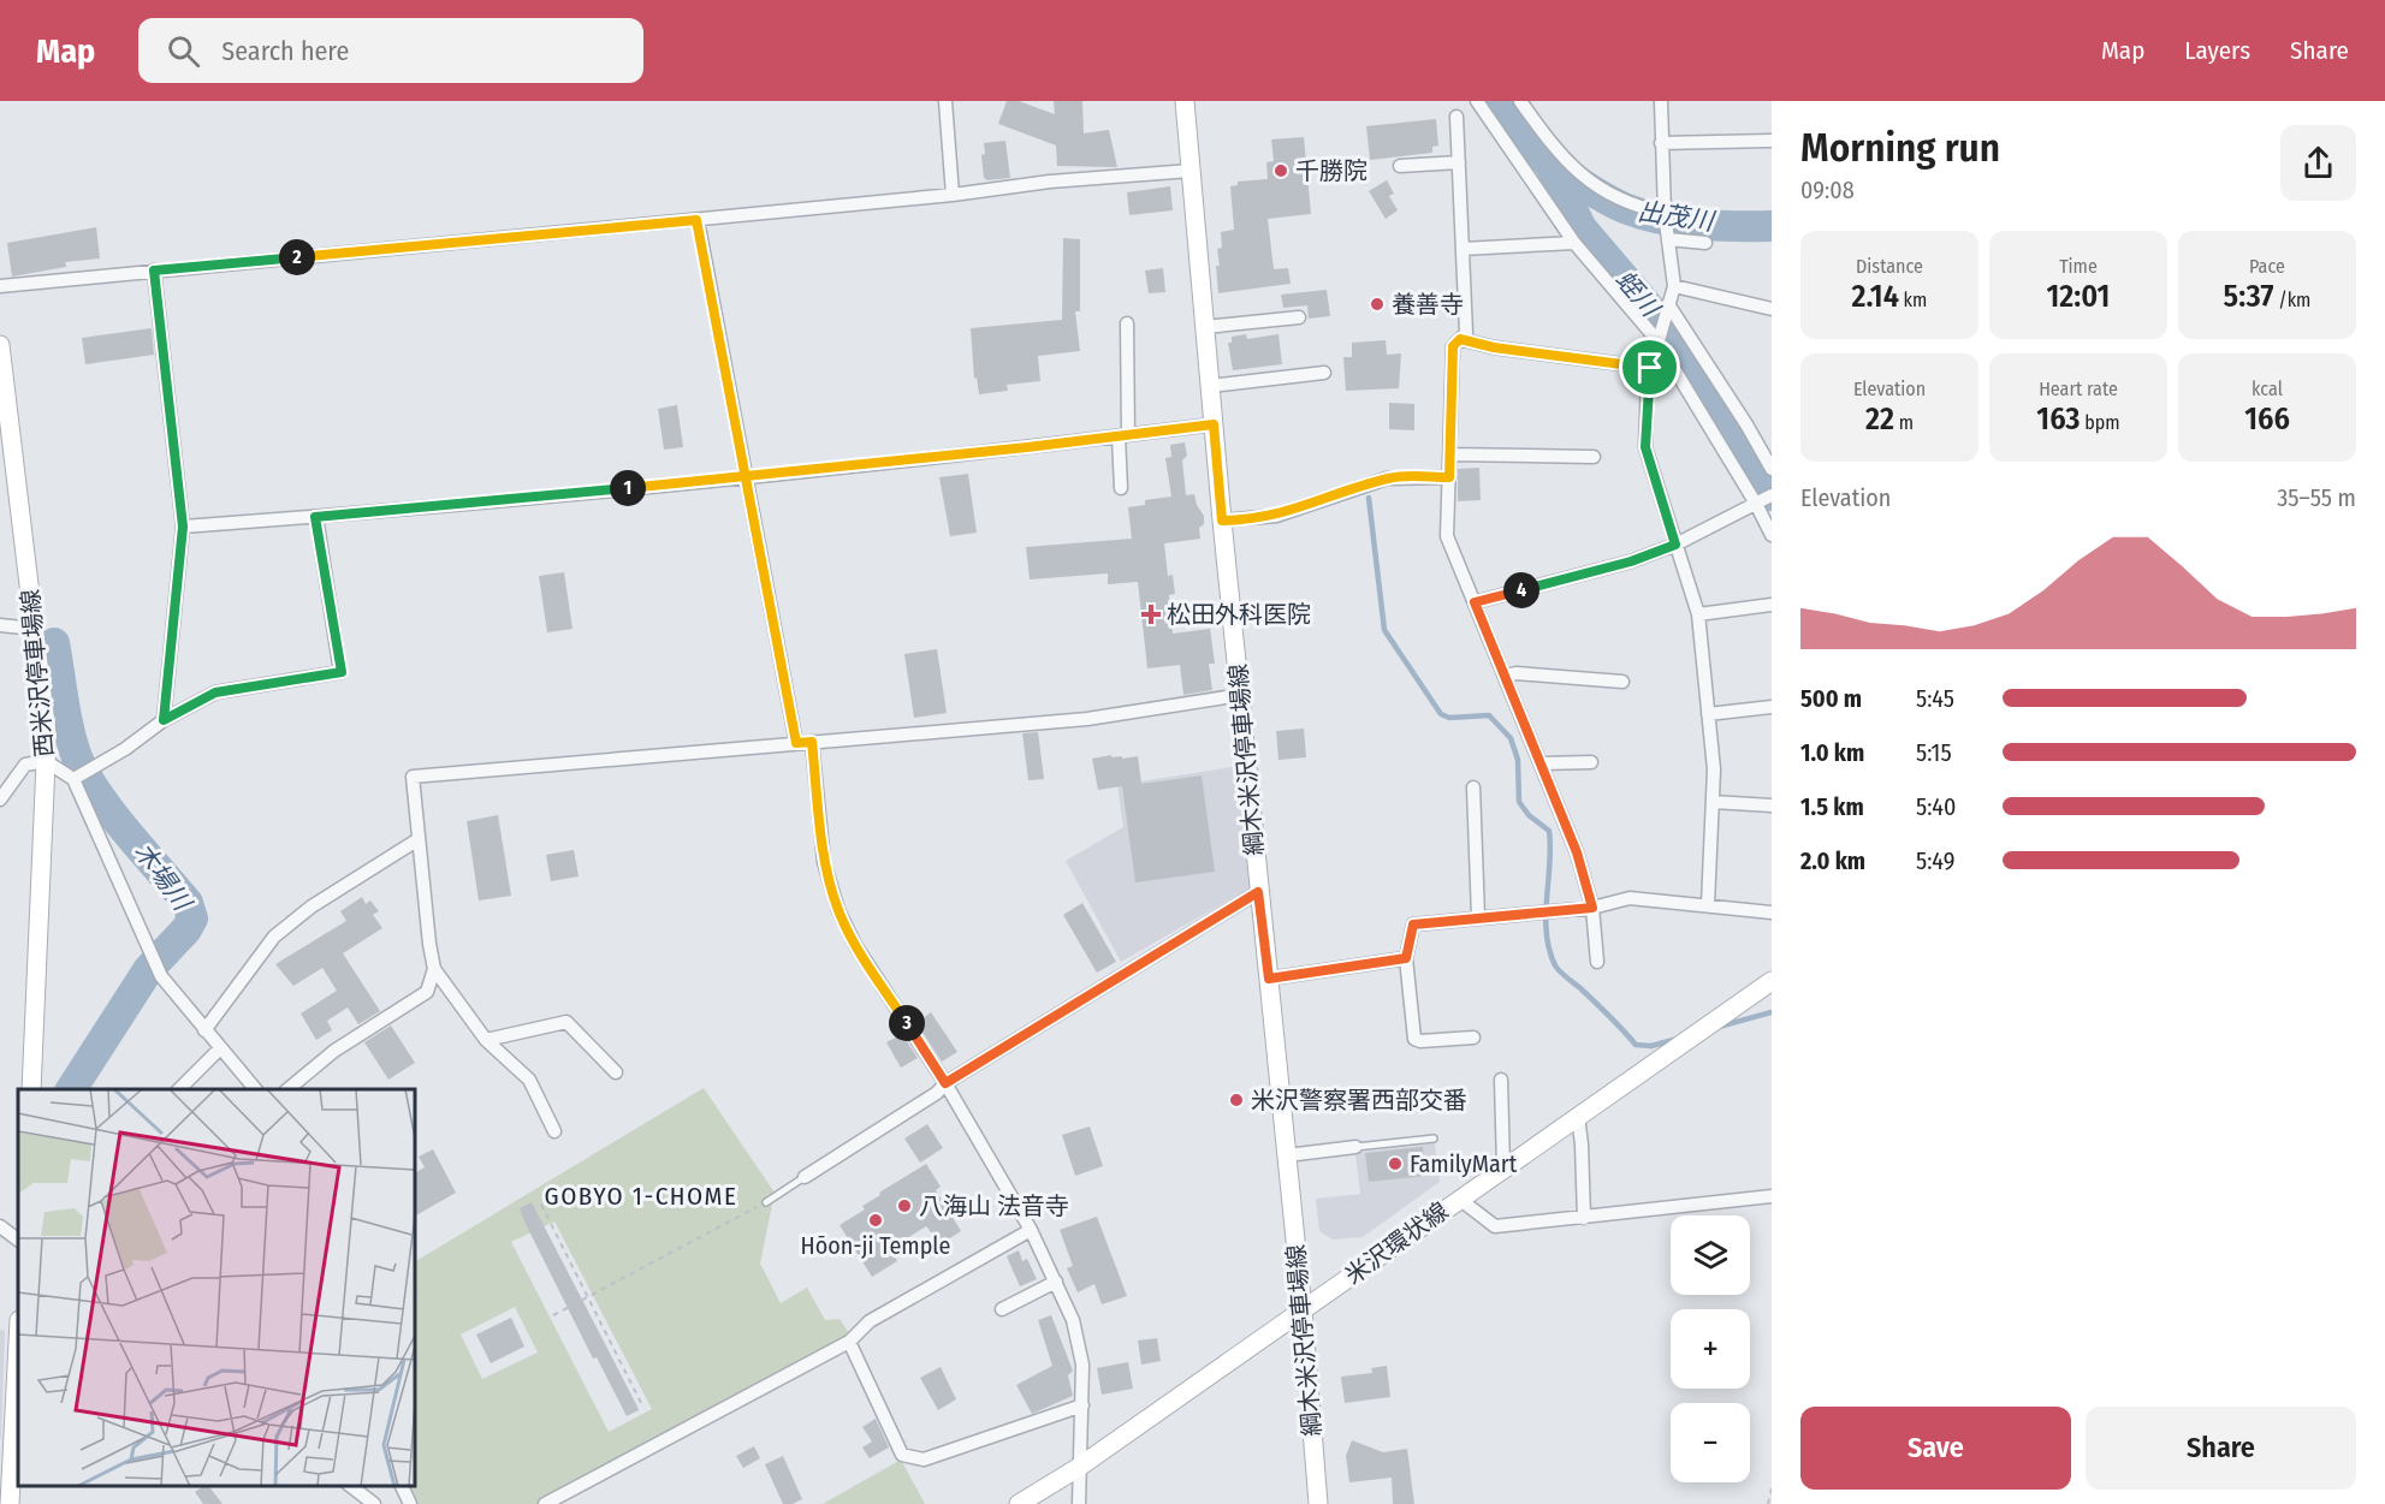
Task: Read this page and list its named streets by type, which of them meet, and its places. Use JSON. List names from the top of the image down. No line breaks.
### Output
{"streets":{"main road":["西米沢停車場線","綱木米沢停車場線","米沢環状線"]},"crossings":[["綱木米沢停車場線","米沢環状線"]],"districts":["GOBYO 1-CHOME"],"water":["出茂川","蛭川","木場川"],"places":{"other":["千勝院","養善寺","米沢警察署西部交番","FamilyMart","八海山 法音寺","Hōon-ji Temple"],"health":["松田外科医院"]},"page":{"header":"Map","search":"Search here","nav":["Map","Layers","Share"],"heading":["Morning run","09:08"],"stats":[["Distance","2.14 km"],["Time","12:01"],["Pace","5:37 /km"],["Elevation","22 m"],["Heart rate","163 bpm"],["kcal","166"]],"pins":["2","1","4","3"],"chart":["Elevation","35–55 m"],"list":[{"name":"500 m","note":"5:45"},{"name":"1.0 km","note":"5:15"},{"name":"1.5 km","note":"5:40"},{"name":"2.0 km","note":"5:49"}],"map_buttons":["+","−"],"buttons":["Save","Share"]}}
